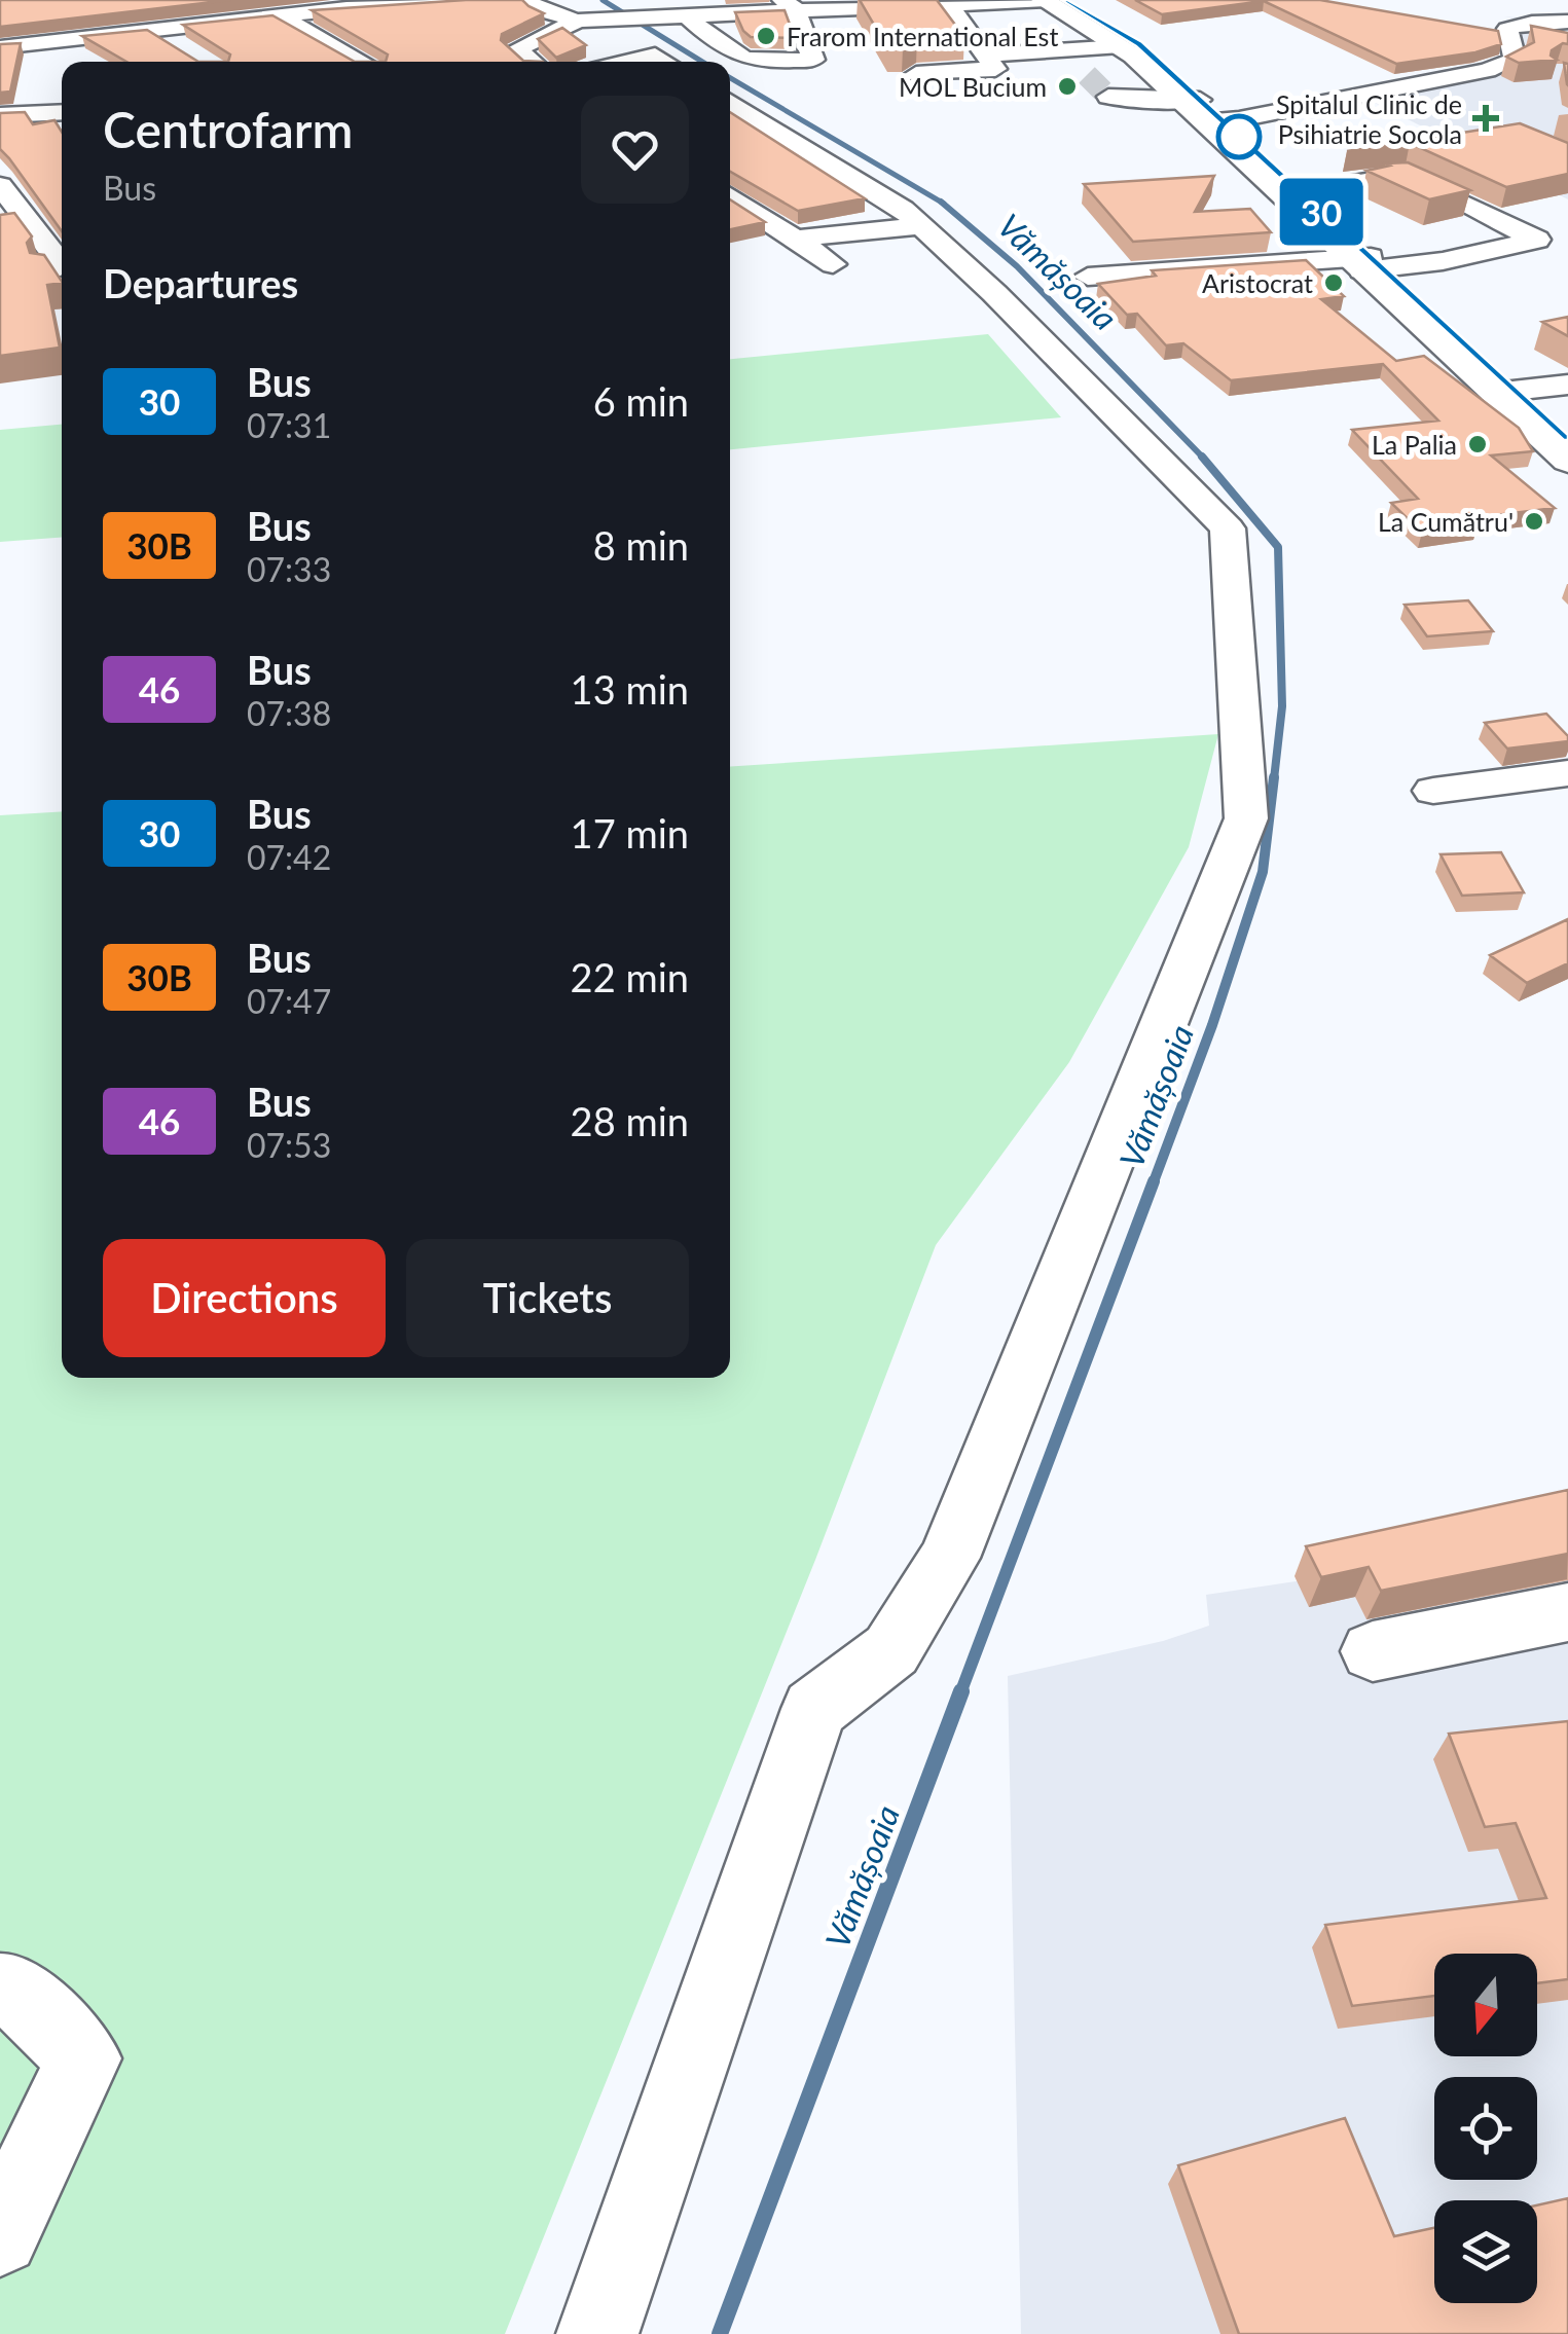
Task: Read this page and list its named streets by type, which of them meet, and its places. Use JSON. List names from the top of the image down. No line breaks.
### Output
{"water":["Vămășoaia"],"places":{"other":["Frarom International Est","MOL Bucium","Aristocrat","La Palia","La Cumătru'"],"health":["Spitalul Clinic de Psihiatrie Socola"]},"lines":["bus line 30"],"north":"bottom","page":{"on_map":"30","heading":[["Centrofarm","Bus"],"Departures"],"list":[{"mark":"30","name":"Bus","note":"07:31","value":"6 min"},{"mark":"30B","name":"Bus","note":"07:33","value":"8 min"},{"mark":"46","name":"Bus","note":"07:38","value":"13 min"},{"mark":"30","name":"Bus","note":"07:42","value":"17 min"},{"mark":"30B","name":"Bus","note":"07:47","value":"22 min"},{"mark":"46","name":"Bus","note":"07:53","value":"28 min"}],"buttons":["Directions","Tickets"]}}
